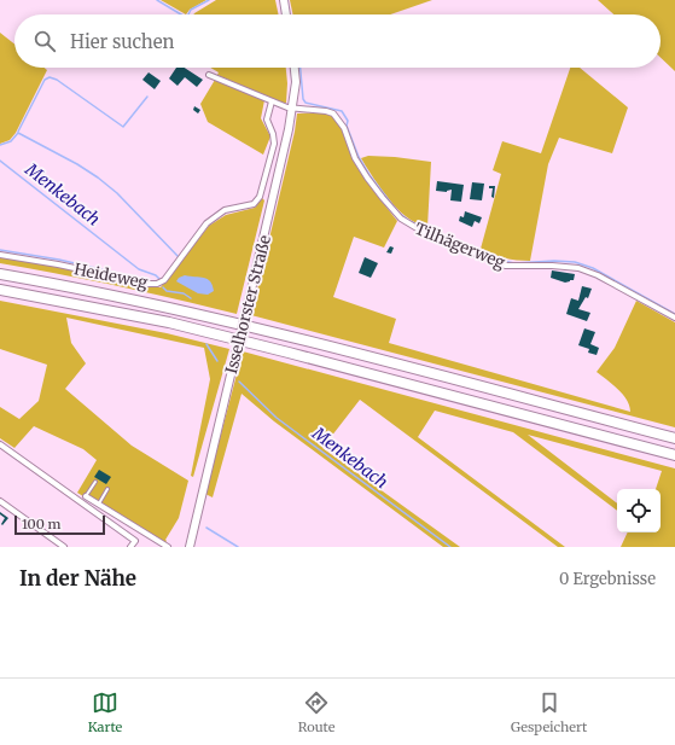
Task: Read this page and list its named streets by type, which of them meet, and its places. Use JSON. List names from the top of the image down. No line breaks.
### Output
{"streets":{"street":["Tilhägerweg","Heideweg","Isselhorster Straße"]},"crossings":[["Tilhägerweg","Isselhorster Straße"]],"water":["Menkebach"],"scale_bar":"100 m","page":{"search":"Hier suchen","scale":"100 m","heading":["In der Nähe","0 Ergebnisse"],"nav":["Karte","Route","Gespeichert"]}}
